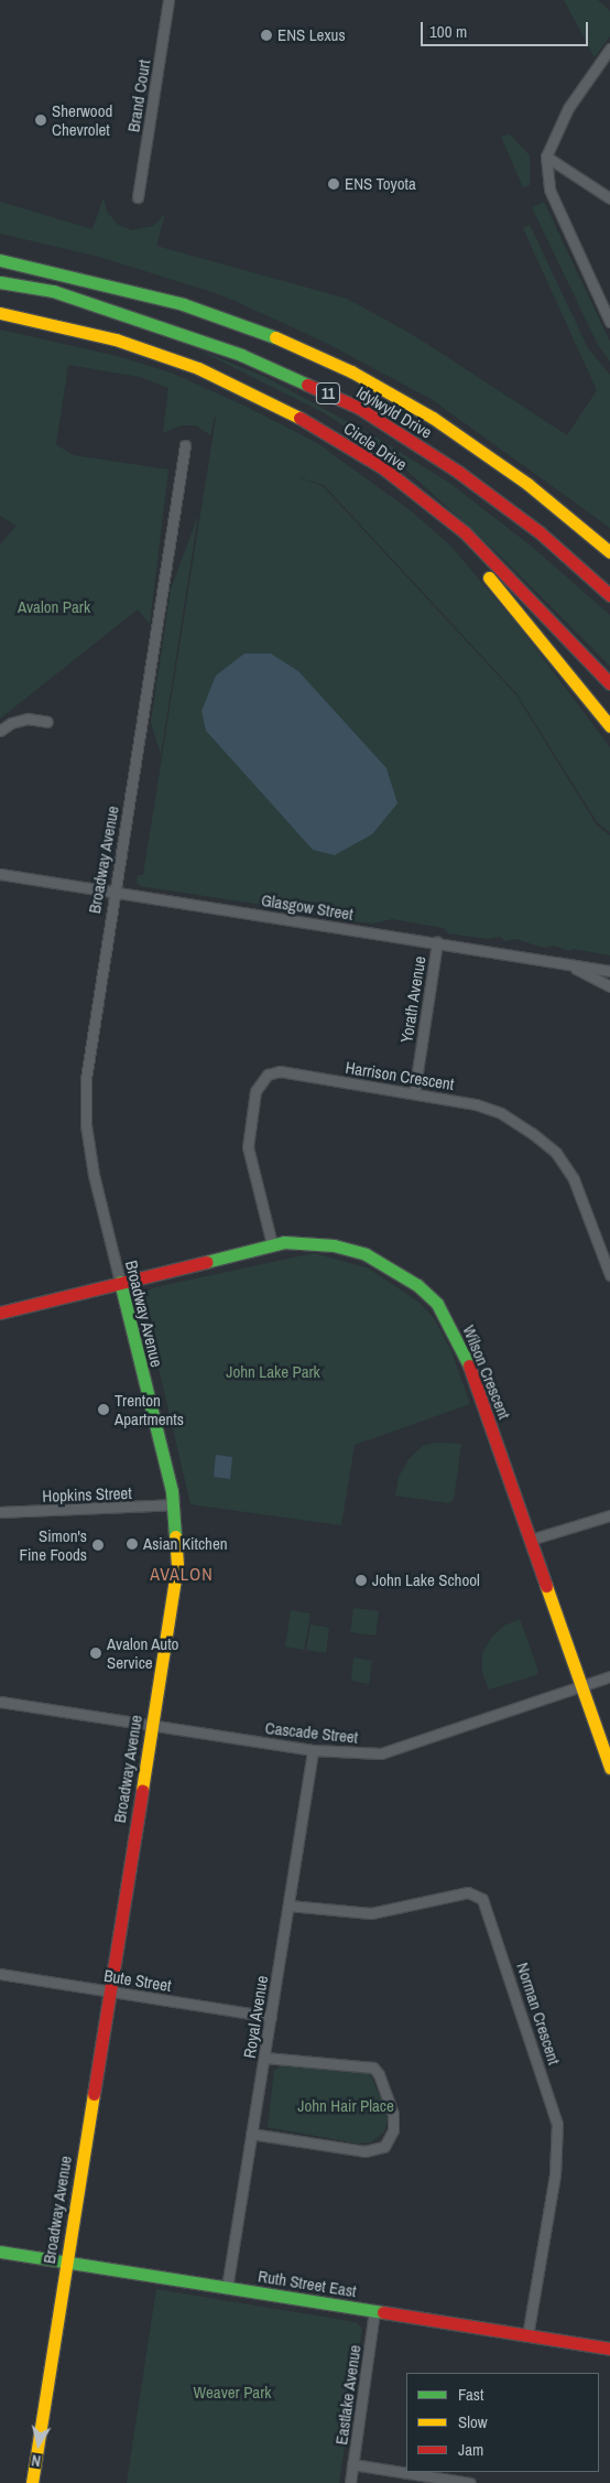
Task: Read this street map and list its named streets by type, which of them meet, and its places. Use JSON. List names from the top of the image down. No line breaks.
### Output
{"streets":{"main road":["11","Idylwyld Drive","Circle Drive","Broadway Avenue","Wilson Crescent","Ruth Street East"],"street":["Brand Court","Glasgow Street","Yorath Avenue","Harrison Crescent","Hopkins Street","Cascade Street","Bute Street","Norman Crescent","Royal Avenue","Eastlake Avenue"]},"crossings":[["Broadway Avenue","Glasgow Street"],["Broadway Avenue","Wilson Crescent"],["Broadway Avenue","Hopkins Street"],["Broadway Avenue","Cascade Street"],["Broadway Avenue","Bute Street"],["Broadway Avenue","Ruth Street East"],["Glasgow Street","Yorath Avenue"],["Yorath Avenue","Harrison Crescent"],["Harrison Crescent","Wilson Crescent"],["Wilson Crescent","Cascade Street"],["Cascade Street","Royal Avenue"],["Bute Street","Royal Avenue"],["Norman Crescent","Royal Avenue"],["Norman Crescent","Ruth Street East"],["Royal Avenue","Ruth Street East"],["Ruth Street East","Eastlake Avenue"]],"districts":["AVALON"],"parks":["Avalon Park","John Lake Park","John Hair Place","Weaver Park"],"places":["ENS Lexus","Sherwood Chevrolet","ENS Toyota","Trenton Apartments","Asian Kitchen","Simon's Fine Foods","John Lake School","Avalon Auto Service"],"legend":["Fast","Slow","Jam"],"scale_bar":"100 m","north":"bottom"}
